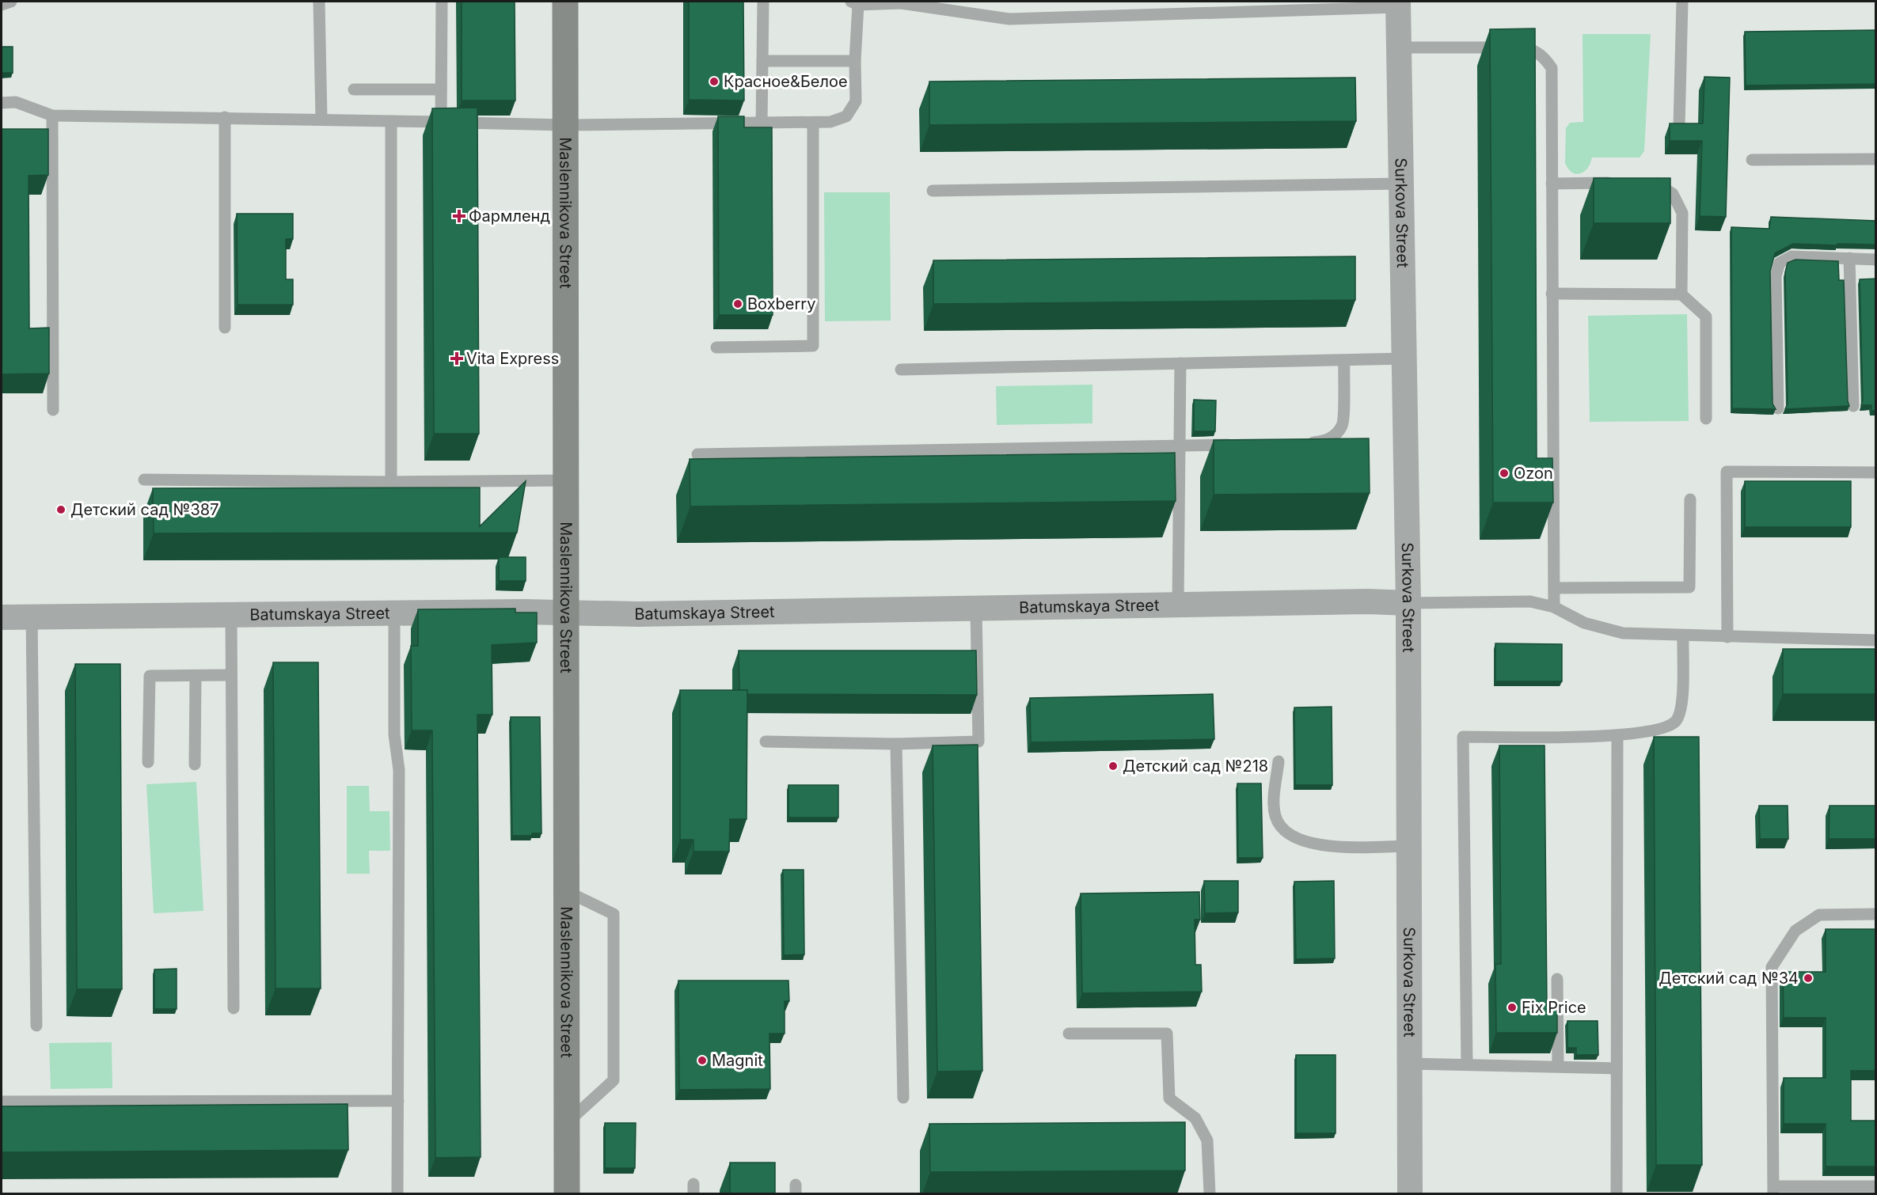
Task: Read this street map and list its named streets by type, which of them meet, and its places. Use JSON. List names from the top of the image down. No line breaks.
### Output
{"streets":{"street":["Maslennikova Street","Surkova Street","Batumskaya Street"]},"crossings":[["Maslennikova Street","Batumskaya Street"],["Surkova Street","Batumskaya Street"]],"places":{"other":["Красное&Белое","Boxberry","Ozon","Детский сад №387","Детский сад №218","Детский сад №34","Fix Price","Magnit"],"health":["Фармленд","Vita Express"]}}
